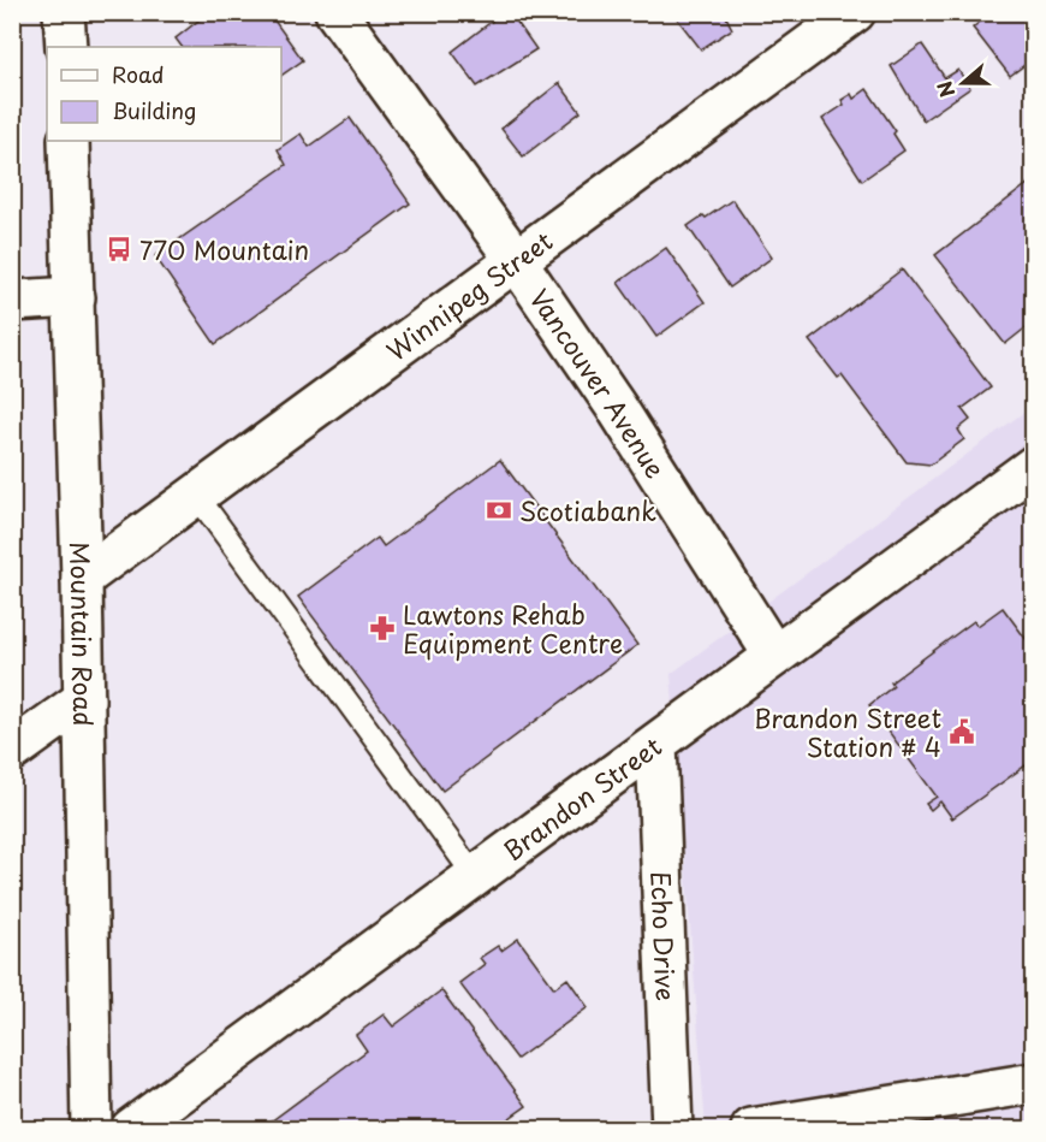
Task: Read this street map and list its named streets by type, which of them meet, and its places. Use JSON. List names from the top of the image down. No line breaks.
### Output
{"streets":{"street":["Winnipeg Street","Vancouver Avenue","Mountain Road","Brandon Street","Echo Drive"]},"crossings":[["Winnipeg Street","Vancouver Avenue"],["Winnipeg Street","Mountain Road"],["Vancouver Avenue","Brandon Street"],["Brandon Street","Echo Drive"]],"places":{"bus stop":["770 Mountain"],"bank":["Scotiabank"],"pharmacy":["Lawtons Rehab Equipment Centre"],"public building":["Brandon Street Station # 4"]},"legend":["Road","Building"],"north":"left"}
